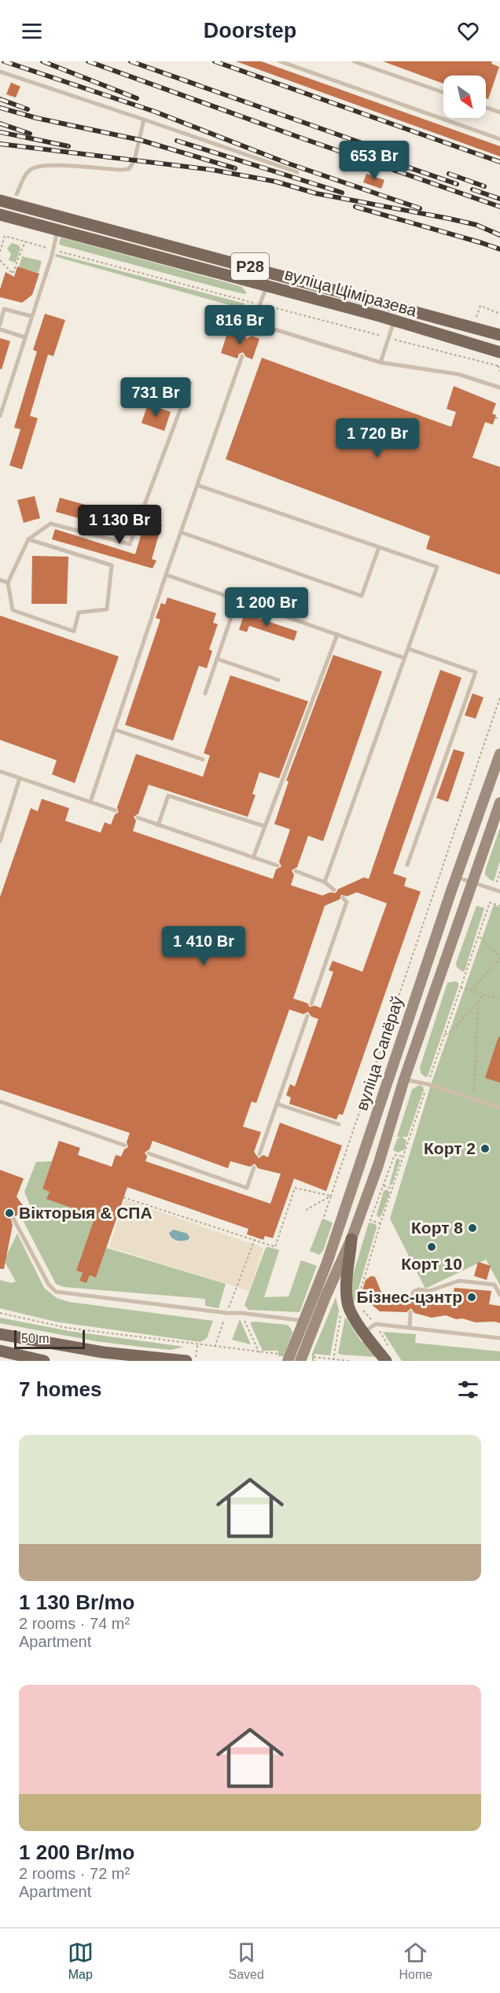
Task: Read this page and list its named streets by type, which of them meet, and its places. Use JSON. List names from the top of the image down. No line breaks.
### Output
{"streets":{"main road":["Р28","вуліца Ціміразева","вуліца Сапёраў"]},"places":["Корт 2","Вікторыя & СПА","Корт 8","Корт 10","Бізнес-цэнтр"],"scale_bar":"50 m","north":"bottom right","page":{"header":"Doorstep","price":["653 Br","816 Br","731 Br","1 720 Br","1 130 Br","1 200 Br","1 410 Br"],"scale":"50 m","heading":"7 homes","list":[{"name":"1 130 Br/mo","note":"2 rooms · 74 m² · Apartment"},{"name":"1 200 Br/mo","note":"2 rooms · 72 m² · Apartment"}],"tabs":["Map","Saved","Home"]}}
